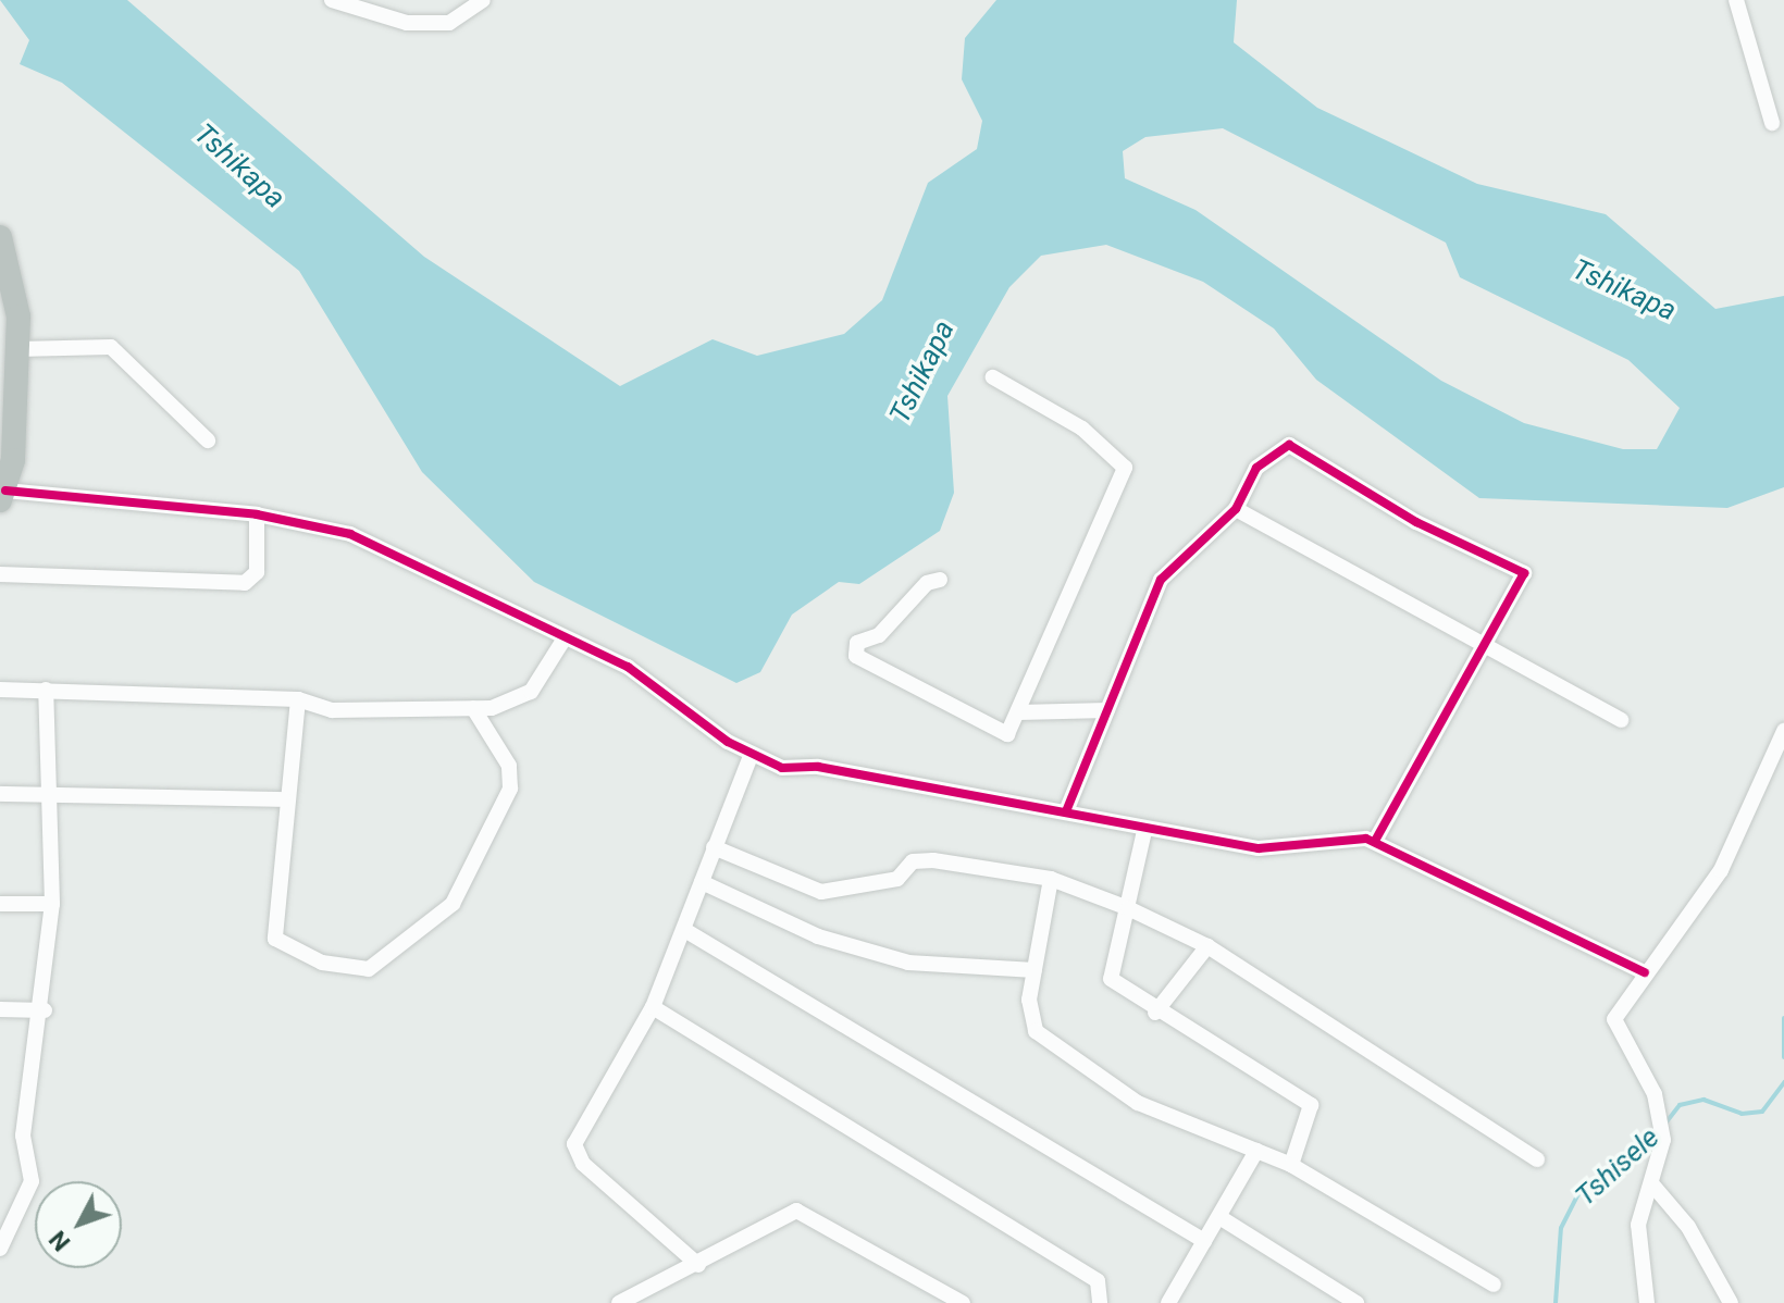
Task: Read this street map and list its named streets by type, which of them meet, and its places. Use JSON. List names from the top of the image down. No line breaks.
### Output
{"water":["Tshikapa","Tshisele"],"north":"bottom left"}
